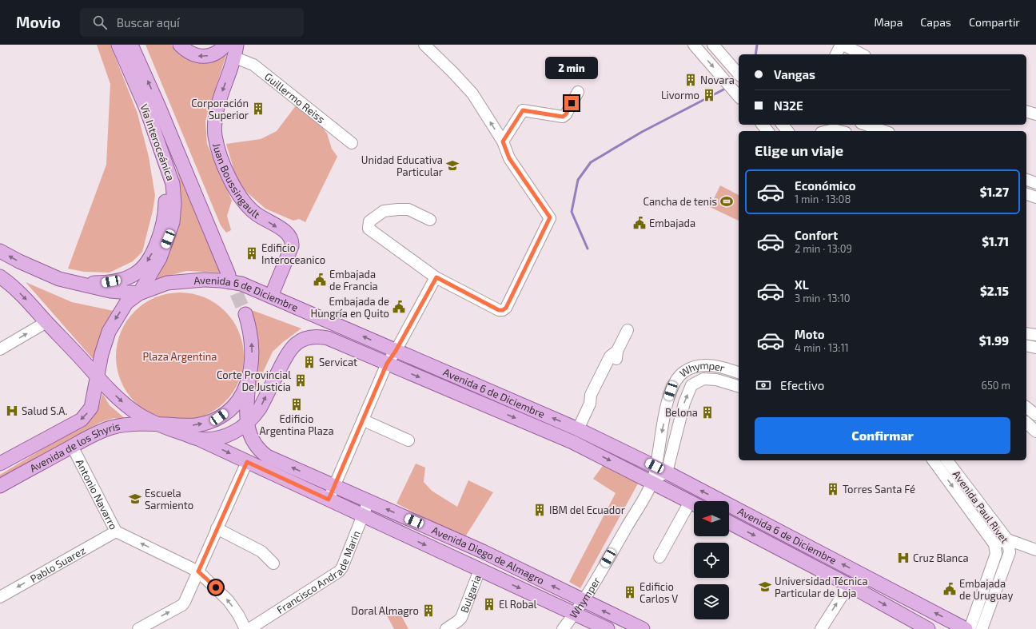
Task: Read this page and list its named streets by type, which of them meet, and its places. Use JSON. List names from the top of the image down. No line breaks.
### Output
{"streets":{"main road":["Vía Interoceánica","Juan Boussingault","Avenida 6 de Diciembre","Avenida de los Shyris","Avenida Diego de Almagro"],"street":["Guillermo Reiss","Whymper","Antonio Navarro","Avenida Paul Rivet","Pablo Suarez","Francisco Andrade Marin","Bulgaria"]},"crossings":[["Guillermo Reiss","Juan Boussingault"],["Vía Interoceánica","Avenida 6 de Diciembre"],["Vía Interoceánica","Avenida de los Shyris"],["Juan Boussingault","Avenida 6 de Diciembre"],["Avenida 6 de Diciembre","Whymper"],["Avenida 6 de Diciembre","Avenida de los Shyris"],["Avenida 6 de Diciembre","Avenida Diego de Almagro"],["Whymper","Avenida Diego de Almagro"],["Avenida de los Shyris","Antonio Navarro"],["Antonio Navarro","Pablo Suarez"],["Avenida Diego de Almagro","Francisco Andrade Marin"],["Avenida Diego de Almagro","Bulgaria"]],"one_way":["Pablo Suarez"],"parks":["Plaza Argentina"],"places":{"building":["Novara","Livormo","Corporación Superior","Edificio Interoceanico","Servicat","Corte Provincial De Justicia","Edificio Argentina Plaza","Belona","Torres Santa Fé","IBM del Ecuador","Edificio Carlos V","El Robal","Doral Almagro"],"school or university":["Unidad Educativa Particular","Escuela Sarmiento","Universidad Técnica Particular de Loja"],"sports":["Cancha de tenis"],"public building":["Embajada","Embajada de Francia","Embajada de Hungría en Quito","Embajada de Uruguay"],"hospital":["Salud S.A.","Cruz Blanca"]},"north":"left","page":{"header":"Movio","search":"Buscar aquí","nav":["Mapa","Capas","Compartir"],"banner":["Vangas","N32E"],"bubble":"2 min","heading":"Elige un viaje","list":[{"name":"Económico","note":"1 min · 13:08","value":"$1.27"},{"name":"Confort","note":"2 min · 13:09","value":"$1.71"},{"name":"XL","note":"3 min · 13:10","value":"$2.15"},{"name":"Moto","note":"4 min · 13:11","value":"$1.99"}],"pay":["Efectivo","650 m"],"buttons":"Confirmar"}}
